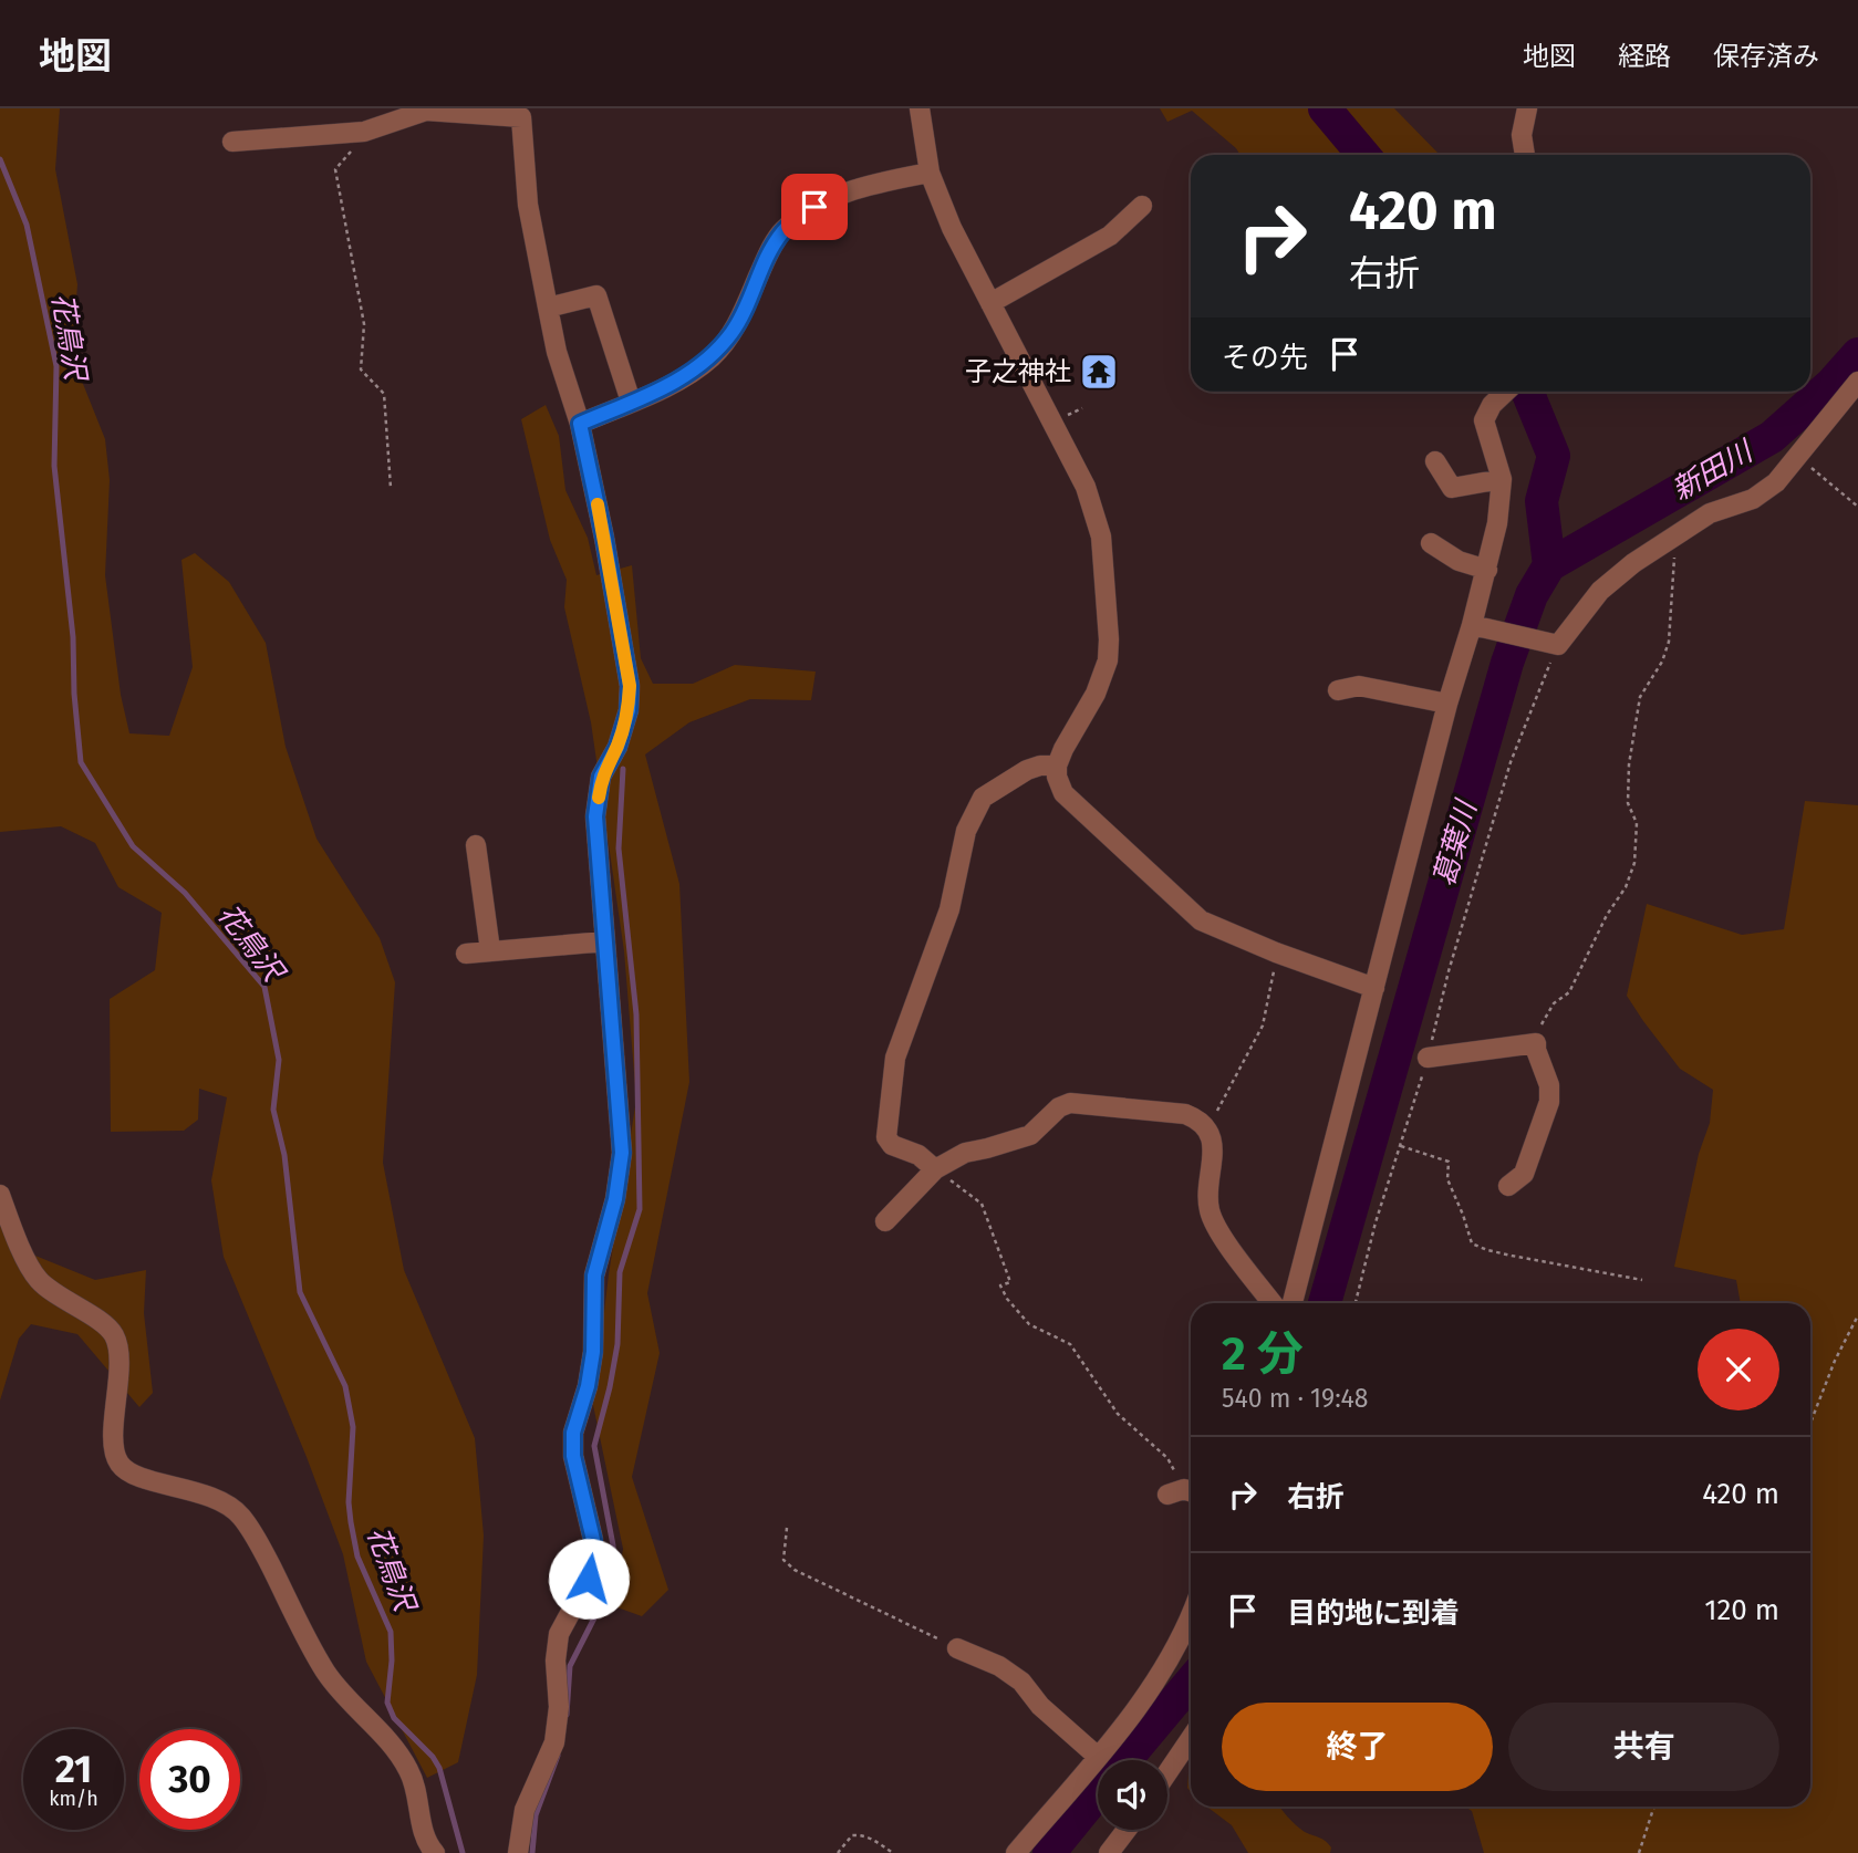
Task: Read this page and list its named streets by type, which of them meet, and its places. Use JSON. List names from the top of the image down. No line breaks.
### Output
{"water":["花鳥沢","新田川","葛葉川"],"places":{"temple":["子之神社"]},"page":{"header":"地図","nav":["地図","経路","保存済み"],"turn":["420 m","右折"],"then":"その先","heading":["2 分","540 m · 19:48"],"list":[{"name":"右折","value":"420 m"},{"name":"目的地に到着","value":"120 m"}],"buttons":["終了","共有"],"speed":"21 km/h","limit":"30"}}
